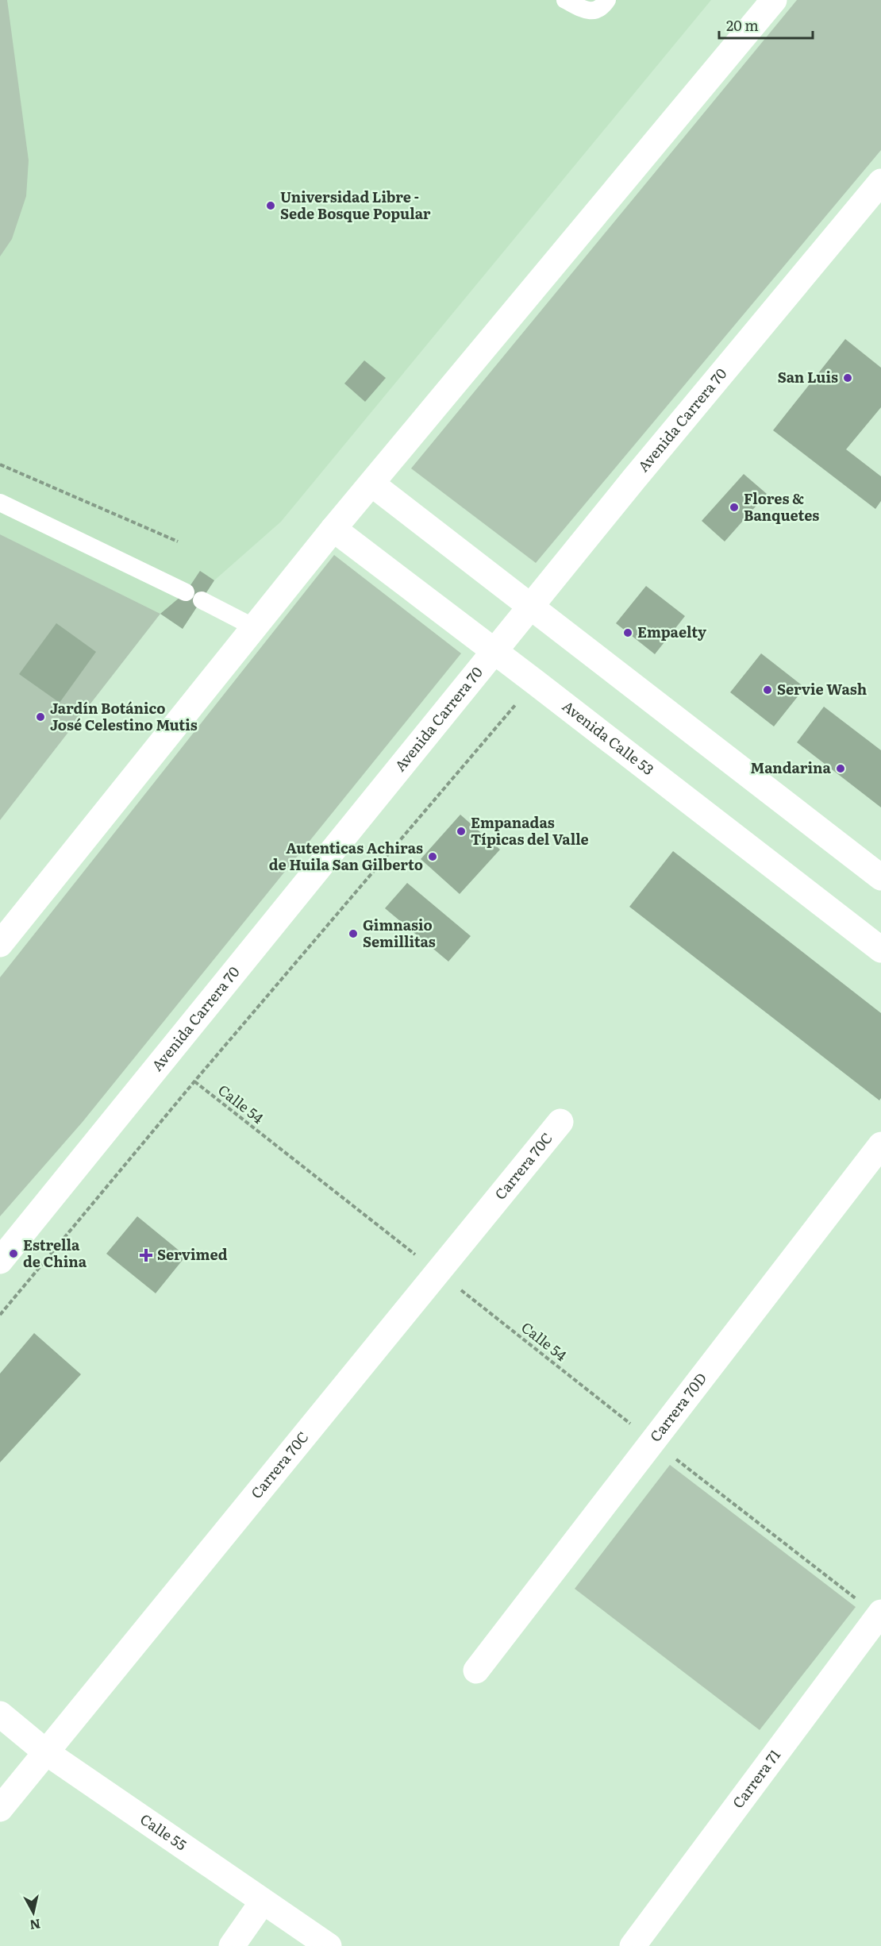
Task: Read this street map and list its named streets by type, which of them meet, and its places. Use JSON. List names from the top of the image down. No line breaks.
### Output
{"streets":{"main road":["Avenida Carrera 70","Avenida Calle 53","Carrera 70C","Carrera 70D","Carrera 71","Calle 55"],"path":["Calle 54"]},"crossings":[["Avenida Carrera 70","Avenida Calle 53"],["Calle 54","Carrera 70C"],["Calle 54","Carrera 70D"],["Calle 54","Carrera 71"],["Carrera 70C","Calle 55"]],"places":{"other":["Universidad Libre - Sede Bosque Popular","San Luis","Flores & Banquetes","Empaelty","Servie Wash","Jardín Botánico José Celestino Mutis","Mandarina","Empanadas Típicas del Valle","Autenticas Achiras de Huila San Gilberto","Gimnasio Semillitas","Estrella de China"],"health":["Servimed"]},"scale_bar":"20 m","north":"bottom"}
